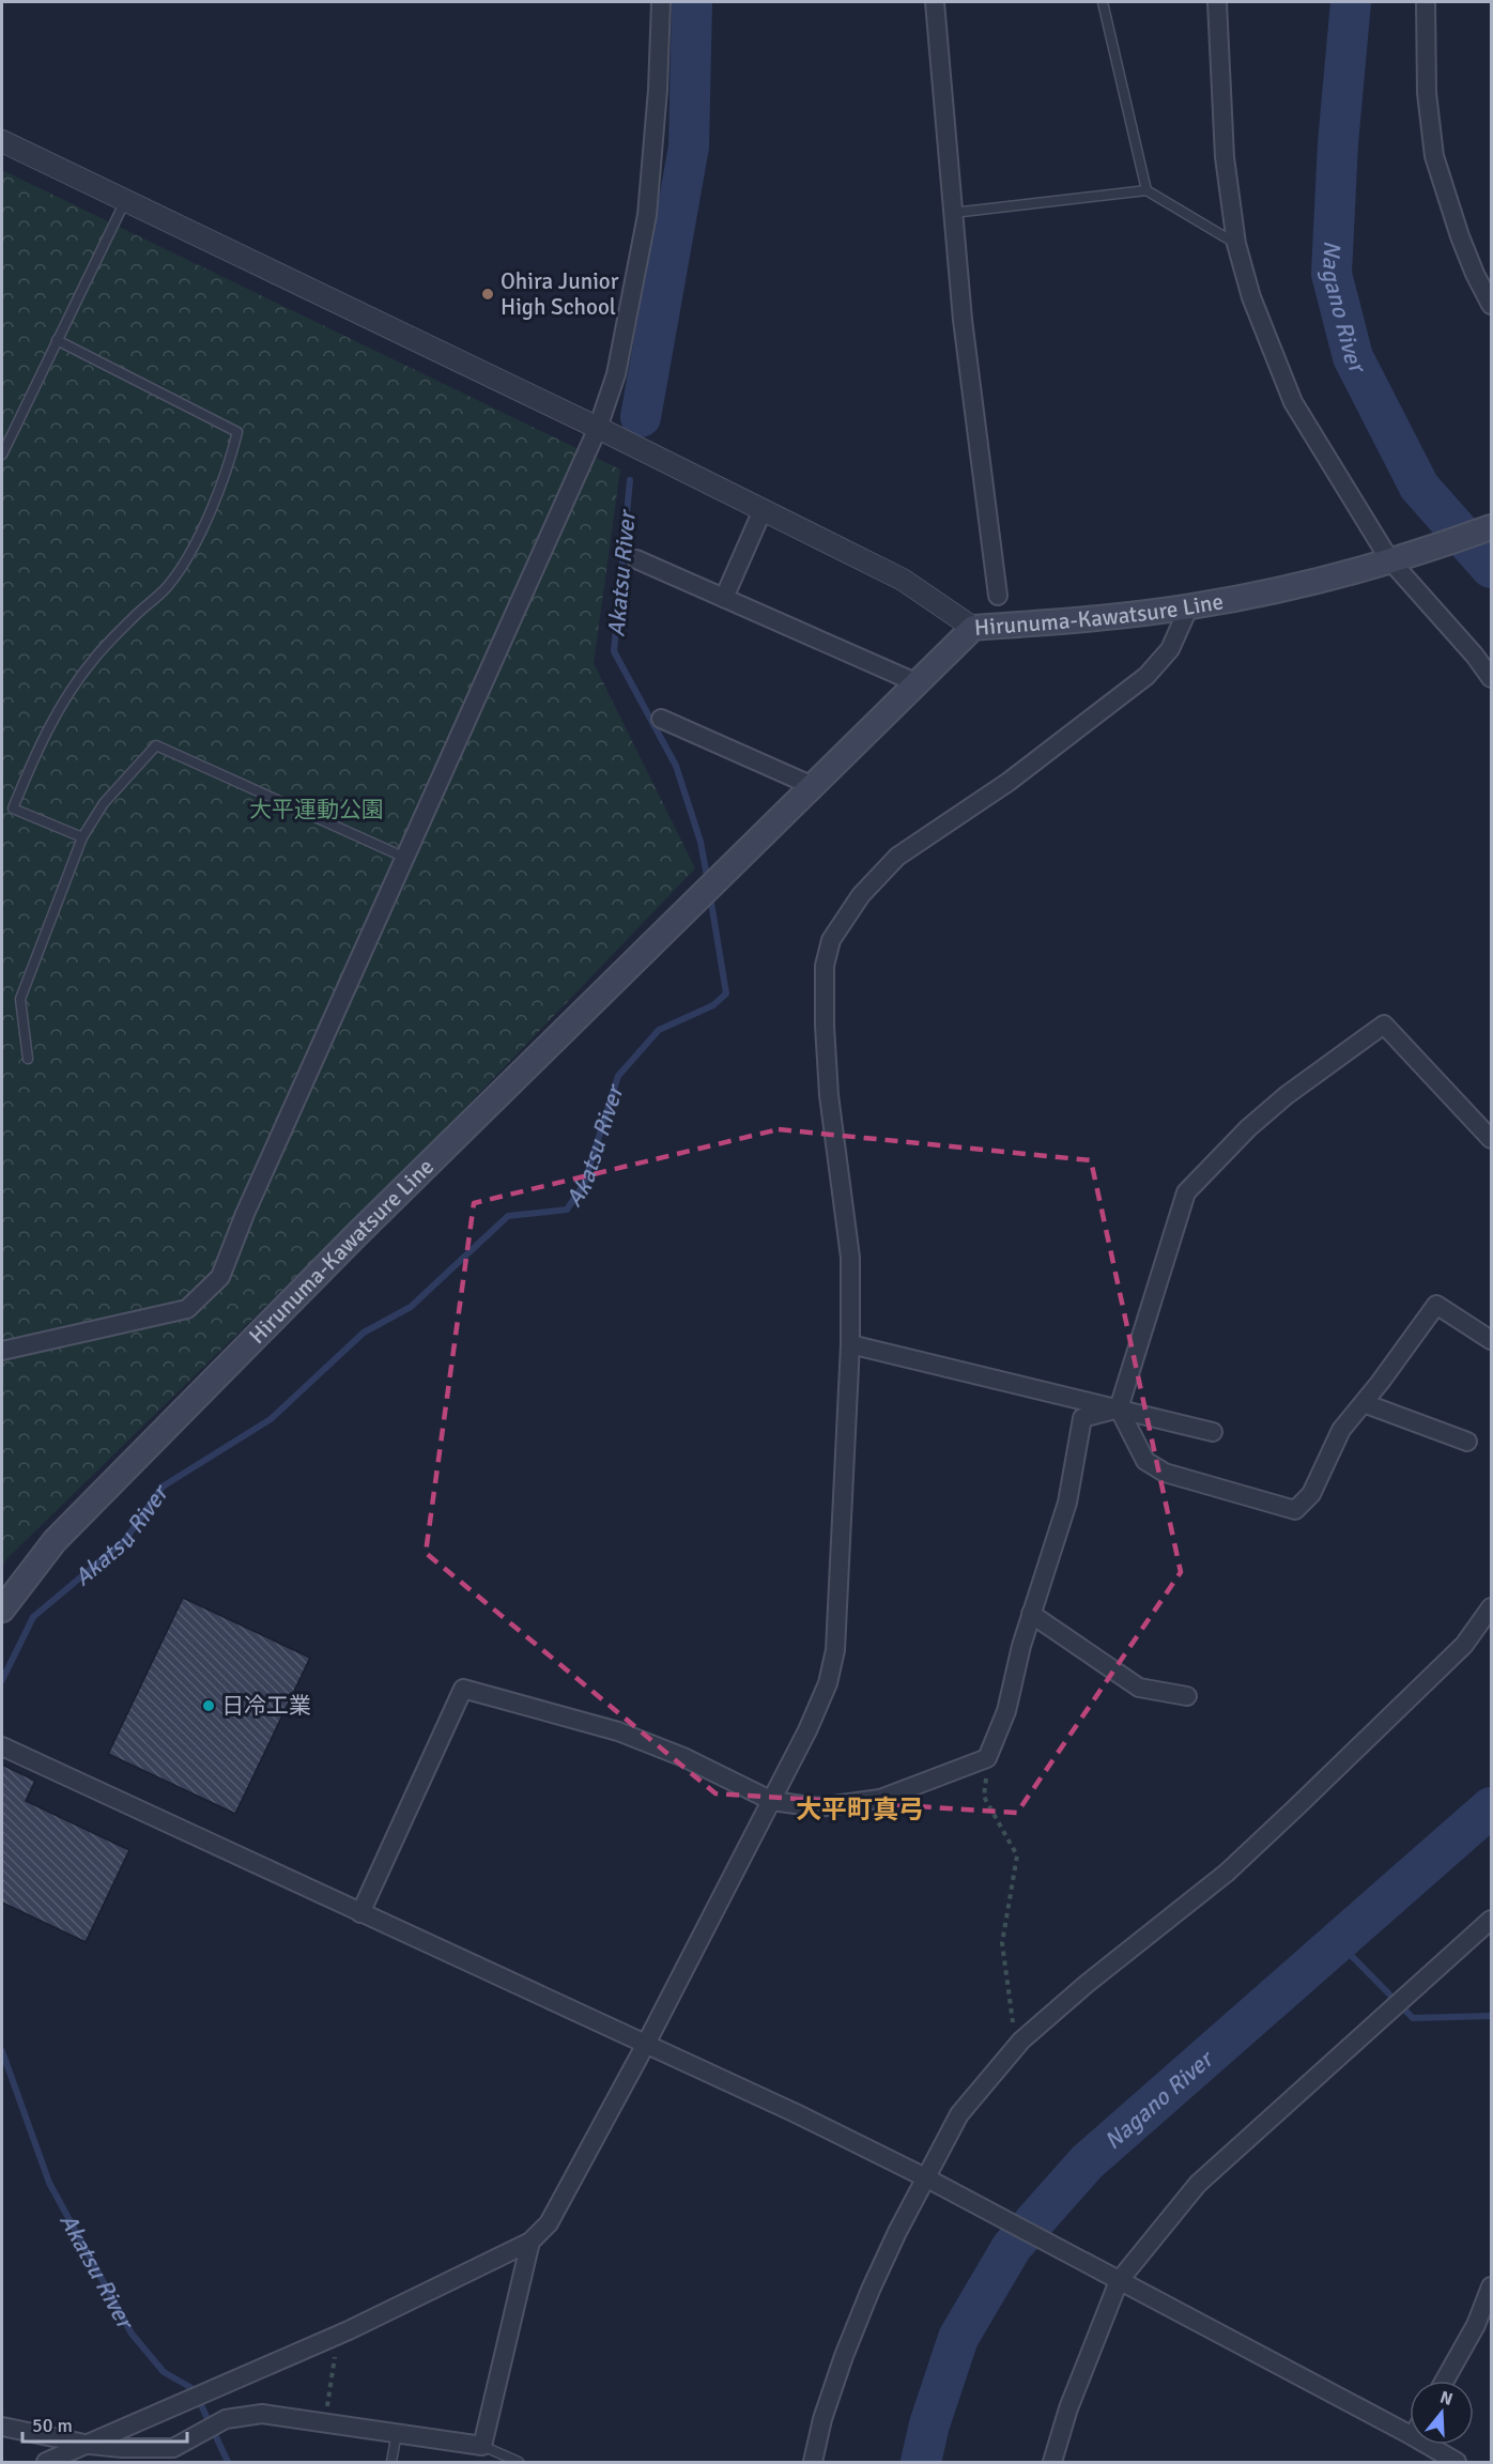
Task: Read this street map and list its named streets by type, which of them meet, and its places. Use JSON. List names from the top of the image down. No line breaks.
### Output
{"streets":{"main road":["Hirunuma-Kawatsure Line"]},"districts":["大平町真弓"],"water":["Nagano River","Akatsu River"],"parks":["大平運動公園"],"places":["Ohira Junior High School","日冷工業"],"scale_bar":"50 m","north":"top"}
